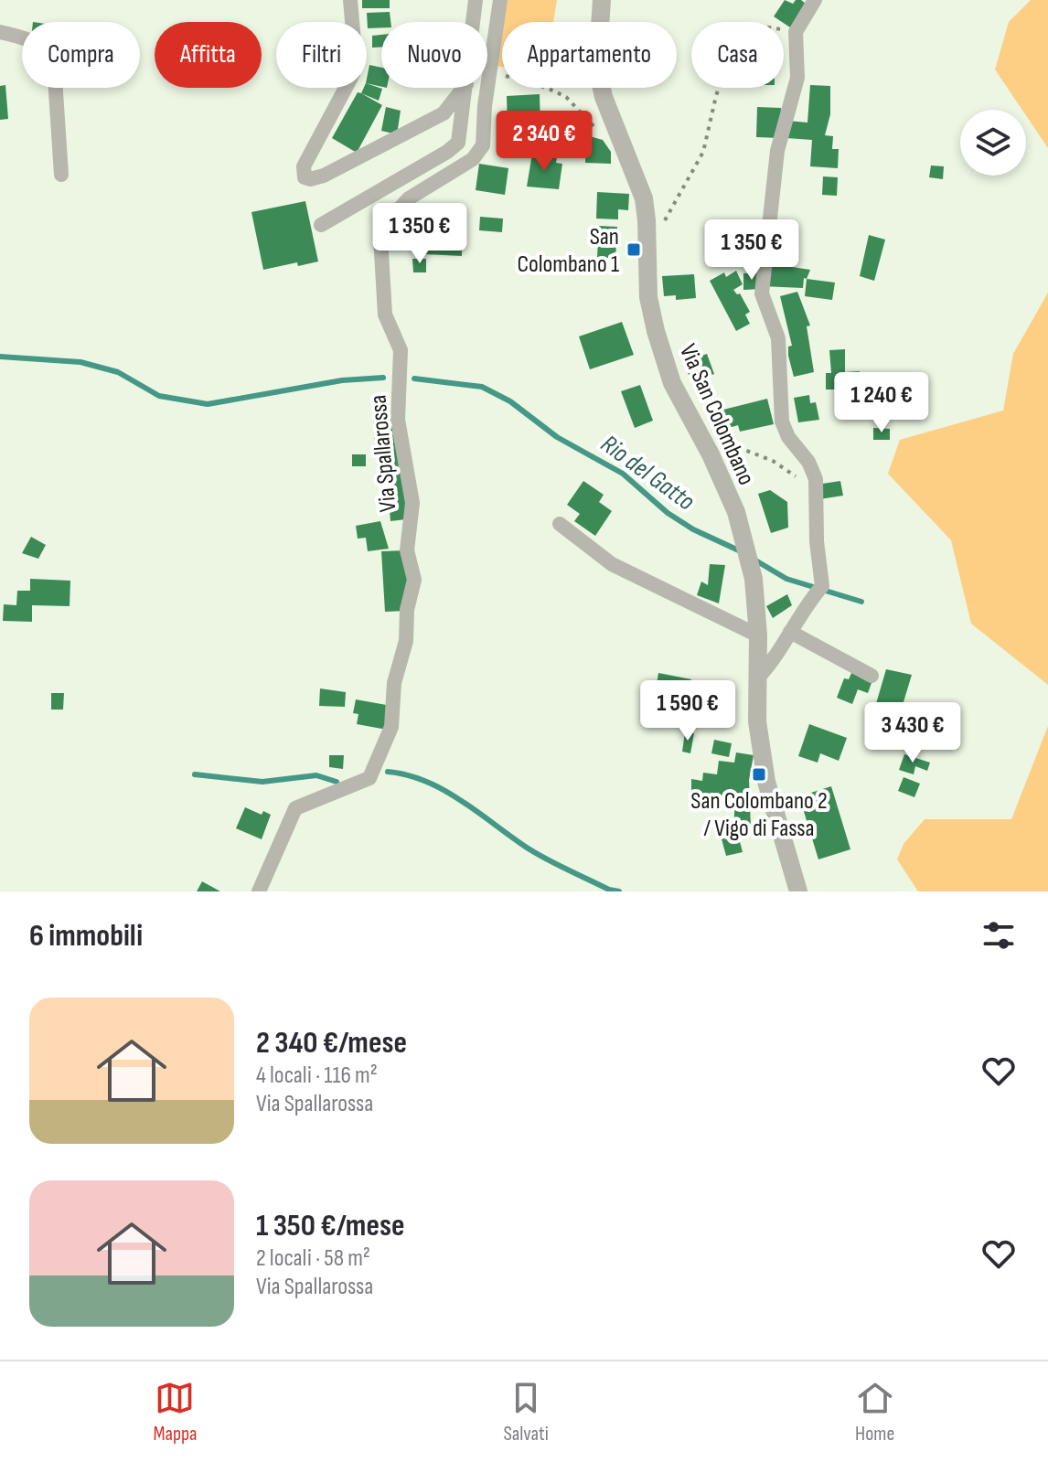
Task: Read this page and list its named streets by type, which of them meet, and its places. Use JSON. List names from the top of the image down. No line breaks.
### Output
{"streets":{"street":["Via San Colombano","Via Spallarossa"]},"water":["Rio del Gatto"],"places":{"transit":["San Colombano 1","San Colombano 2 / Vigo di Fassa"]},"page":{"chip":["Compra","Affitta","Filtri","Nuovo","Appartamento","Casa"],"price":["2 340 €","1 350 €","1 350 €","1 240 €","1 590 €","3 430 €"],"heading":"6 immobili","list":[{"name":"2 340 €/mese","note":"4 locali · 116 m² · Via Spallarossa"},{"name":"1 350 €/mese","note":"2 locali · 58 m² · Via Spallarossa"}],"tabs":["Mappa","Salvati","Home"]}}
